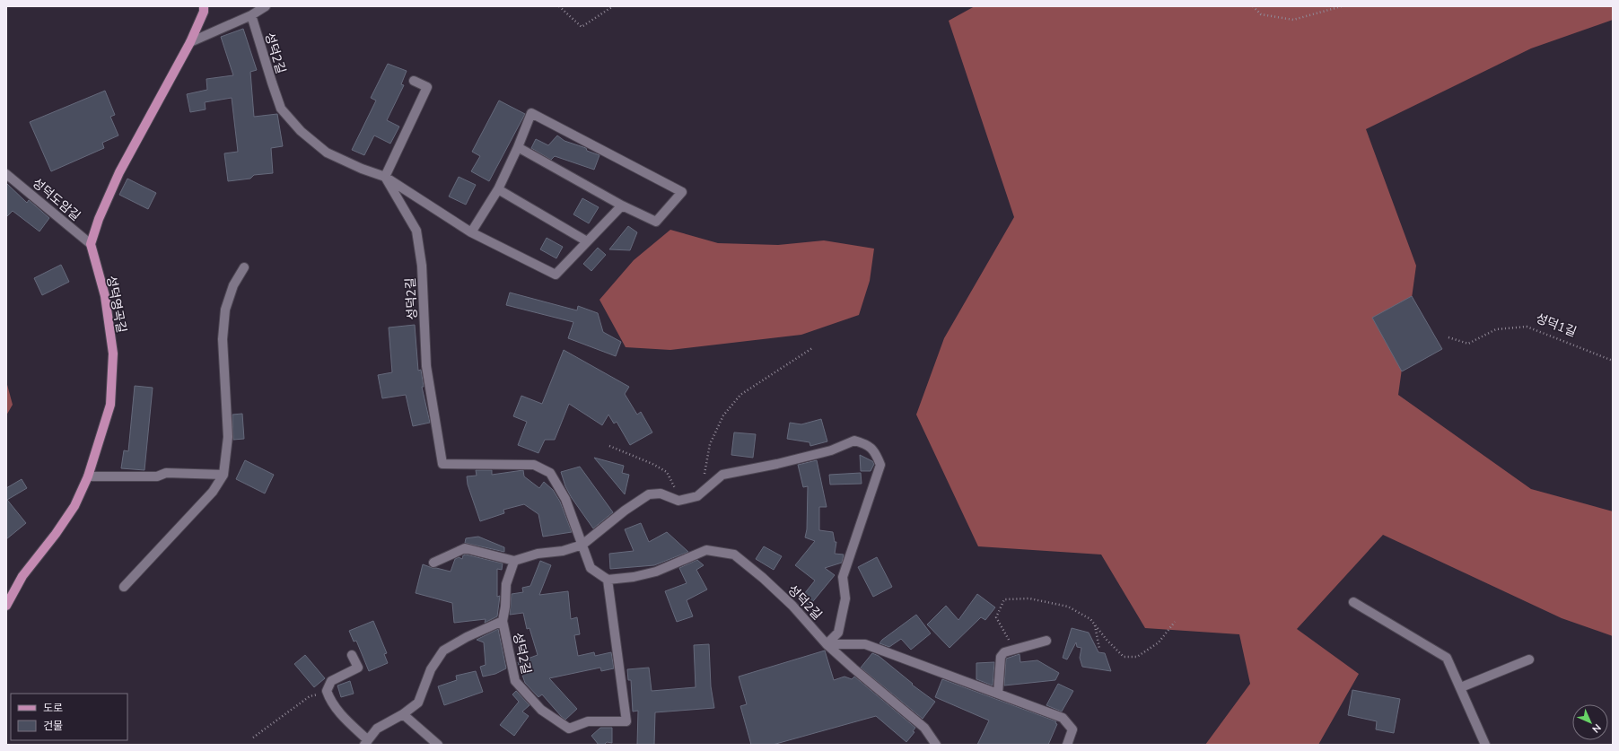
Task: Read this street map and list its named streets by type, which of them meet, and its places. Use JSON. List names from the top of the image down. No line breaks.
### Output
{"streets":{"main road":["성덕영곡길"],"street":["성덕2길","성덕도암길"],"path":["성덕1길"]},"crossings":[["성덕도암길","성덕영곡길"]],"legend":["도로","건물"],"north":"bottom right"}
